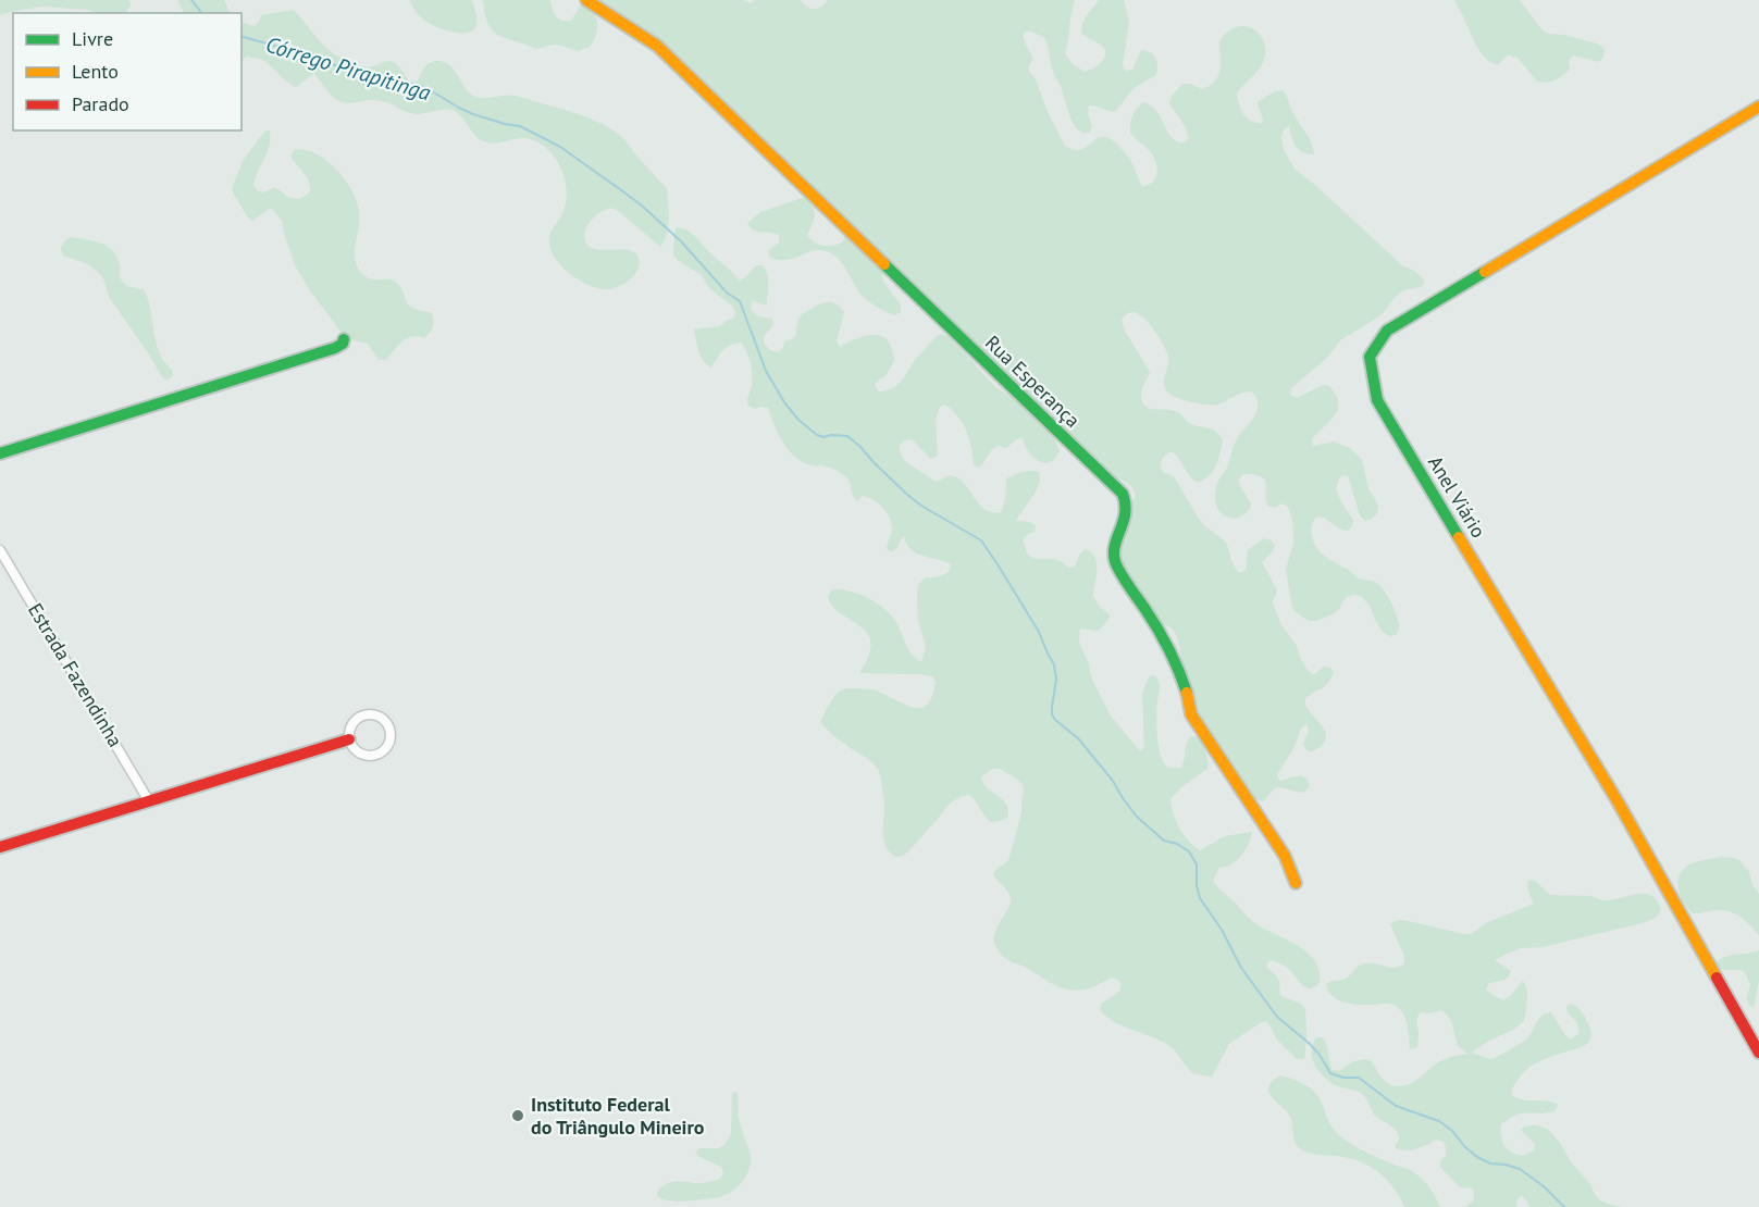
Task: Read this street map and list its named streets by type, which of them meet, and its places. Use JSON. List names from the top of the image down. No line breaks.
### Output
{"streets":{"street":["Rua Esperança","Anel Viário","Estrada Fazendinha"]},"water":["Córrego Pirapitinga"],"places":["Instituto Federal do Triângulo Mineiro"],"legend":["Livre","Lento","Parado"]}
